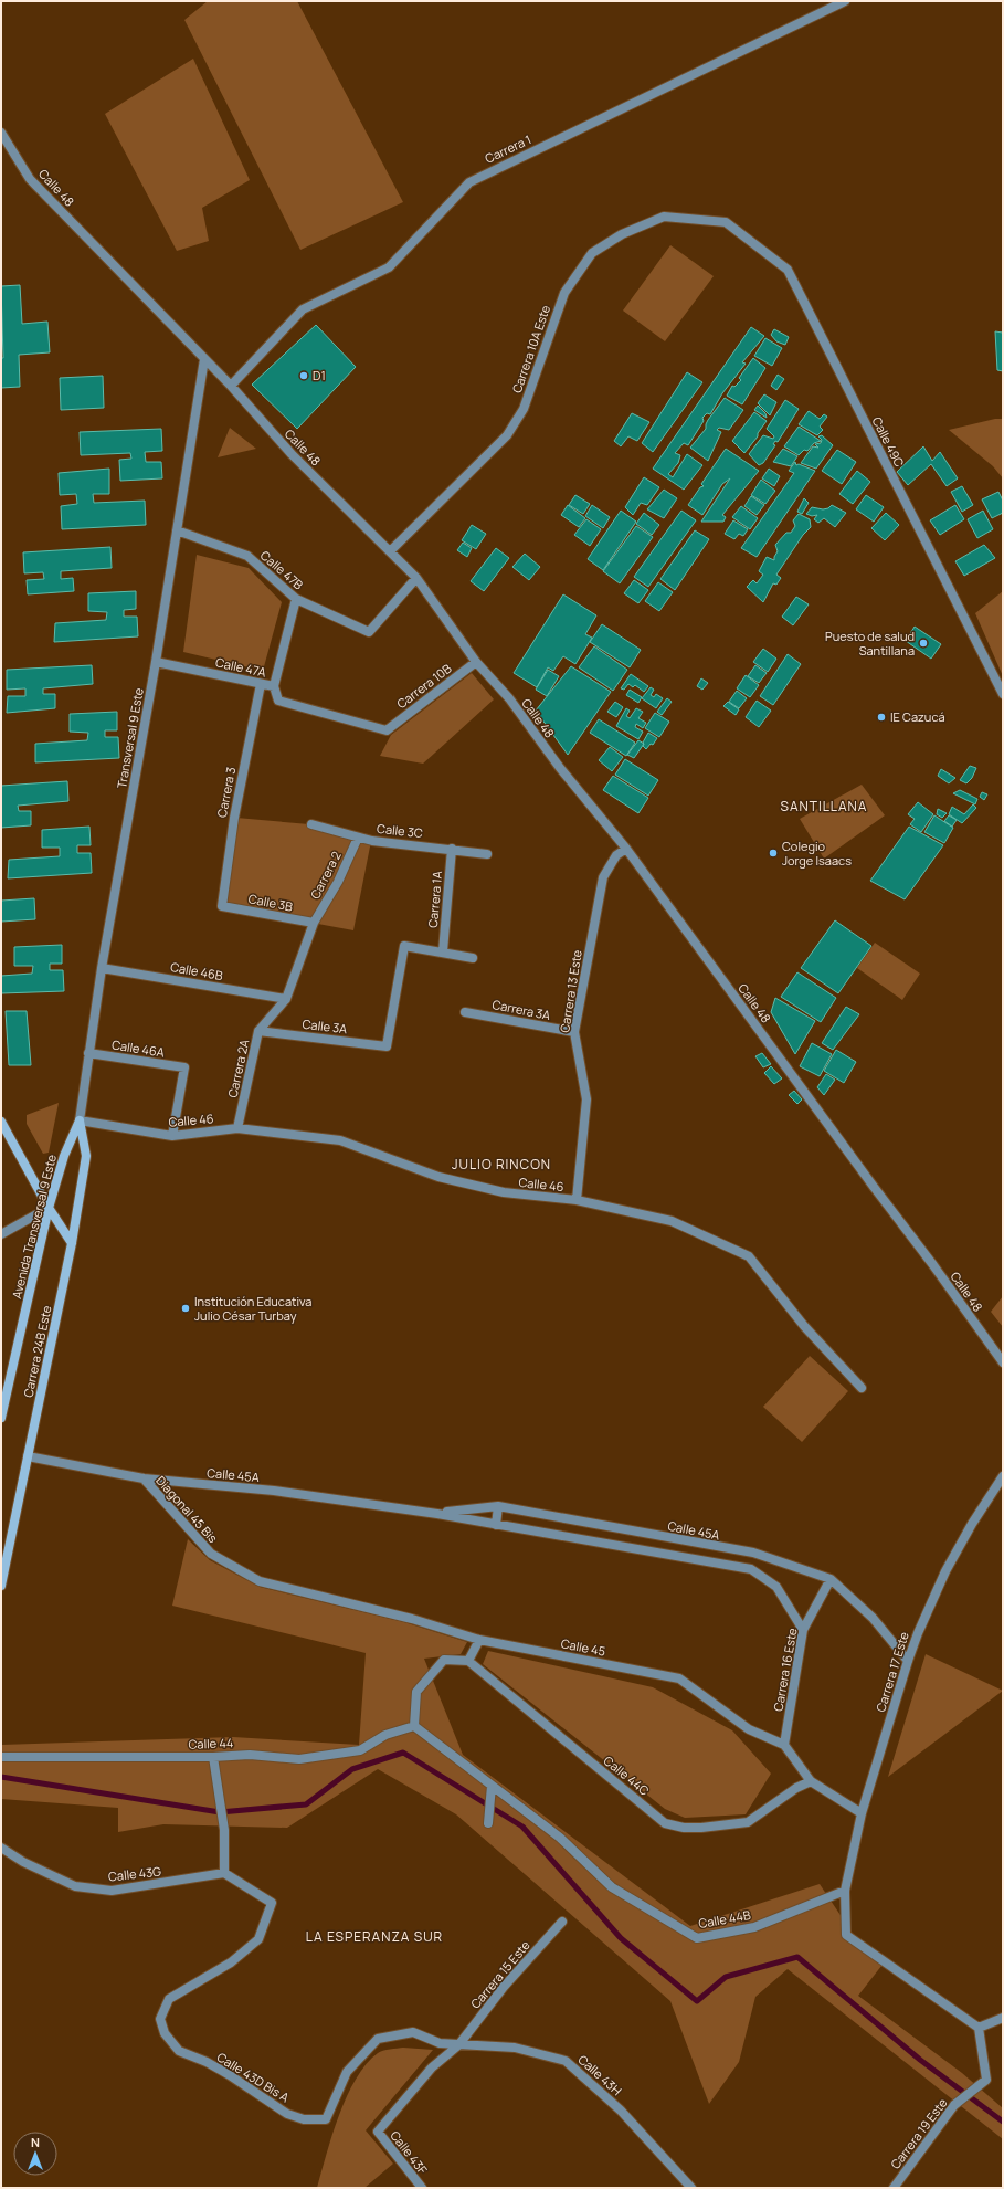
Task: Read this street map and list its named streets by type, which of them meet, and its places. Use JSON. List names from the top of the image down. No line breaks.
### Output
{"streets":{"main road":["Avenida Transversal 9 Este","Carrera 24B Este"],"street":["Carrera 1","Calle 48","Carrera 10A Este","Calle 49C","Calle 47B","Calle 47A","Carrera 10B","Transversal 9 Este","Carrera 3","Calle 3C","Carrera 2","Carrera 1A","Calle 3B","Calle 46B","Carrera 13 Este","Carrera 3A","Calle 3A","Calle 46A","Carrera 2A","Calle 46","Calle 45A","Diagonal 45 Bis","Calle 45","Carrera 16 Este","Carrera 17 Este","Calle 44","Calle 44C","Calle 43G","Calle 44B","Carrera 15 Este","Calle 43H","Calle 43D Bis A","Carrera 19 Este","Calle 43F"]},"crossings":[["Carrera 1","Calle 48"],["Calle 48","Carrera 10A Este"],["Calle 48","Calle 47B"],["Calle 48","Carrera 10B"],["Calle 48","Transversal 9 Este"],["Calle 48","Carrera 13 Este"],["Carrera 10A Este","Calle 49C"],["Calle 47B","Transversal 9 Este"],["Calle 47A","Carrera 10B"],["Calle 47A","Transversal 9 Este"],["Calle 47A","Carrera 3"],["Transversal 9 Este","Calle 46B"],["Transversal 9 Este","Calle 46A"],["Transversal 9 Este","Calle 46"],["Transversal 9 Este","Avenida Transversal 9 Este"],["Transversal 9 Este","Carrera 24B Este"],["Carrera 3","Calle 3B"],["Calle 3C","Carrera 2"],["Calle 3C","Carrera 1A"],["Carrera 2","Calle 3B"],["Carrera 2","Carrera 2A"],["Carrera 1A","Calle 3A"],["Calle 3B","Carrera 2A"],["Calle 46B","Carrera 2A"],["Carrera 13 Este","Carrera 3A"],["Carrera 13 Este","Calle 46"],["Calle 3A","Carrera 2A"],["Calle 46A","Calle 46"],["Carrera 2A","Calle 46"],["Calle 46","Avenida Transversal 9 Este"],["Calle 46","Carrera 24B Este"],["Avenida Transversal 9 Este","Carrera 24B Este"],["Carrera 24B Este","Calle 45A"],["Calle 45A","Diagonal 45 Bis"],["Calle 45A","Carrera 16 Este"],["Calle 45A","Carrera 17 Este"],["Diagonal 45 Bis","Calle 45"],["Calle 45","Carrera 16 Este"],["Carrera 17 Este","Calle 44B"],["Calle 44","Calle 44B"],["Calle 43G","Calle 43D Bis A"],["Carrera 15 Este","Calle 43H"],["Carrera 15 Este","Calle 43D Bis A"],["Carrera 15 Este","Calle 43F"],["Calle 43H","Calle 43D Bis A"]],"districts":["SANTILLANA","JULIO RINCON","LA ESPERANZA SUR"],"places":["D1","Puesto de salud Santillana","IE Cazucá","Colegio Jorge Isaacs","Institución Educativa Julio César Turbay"],"north":"top"}
